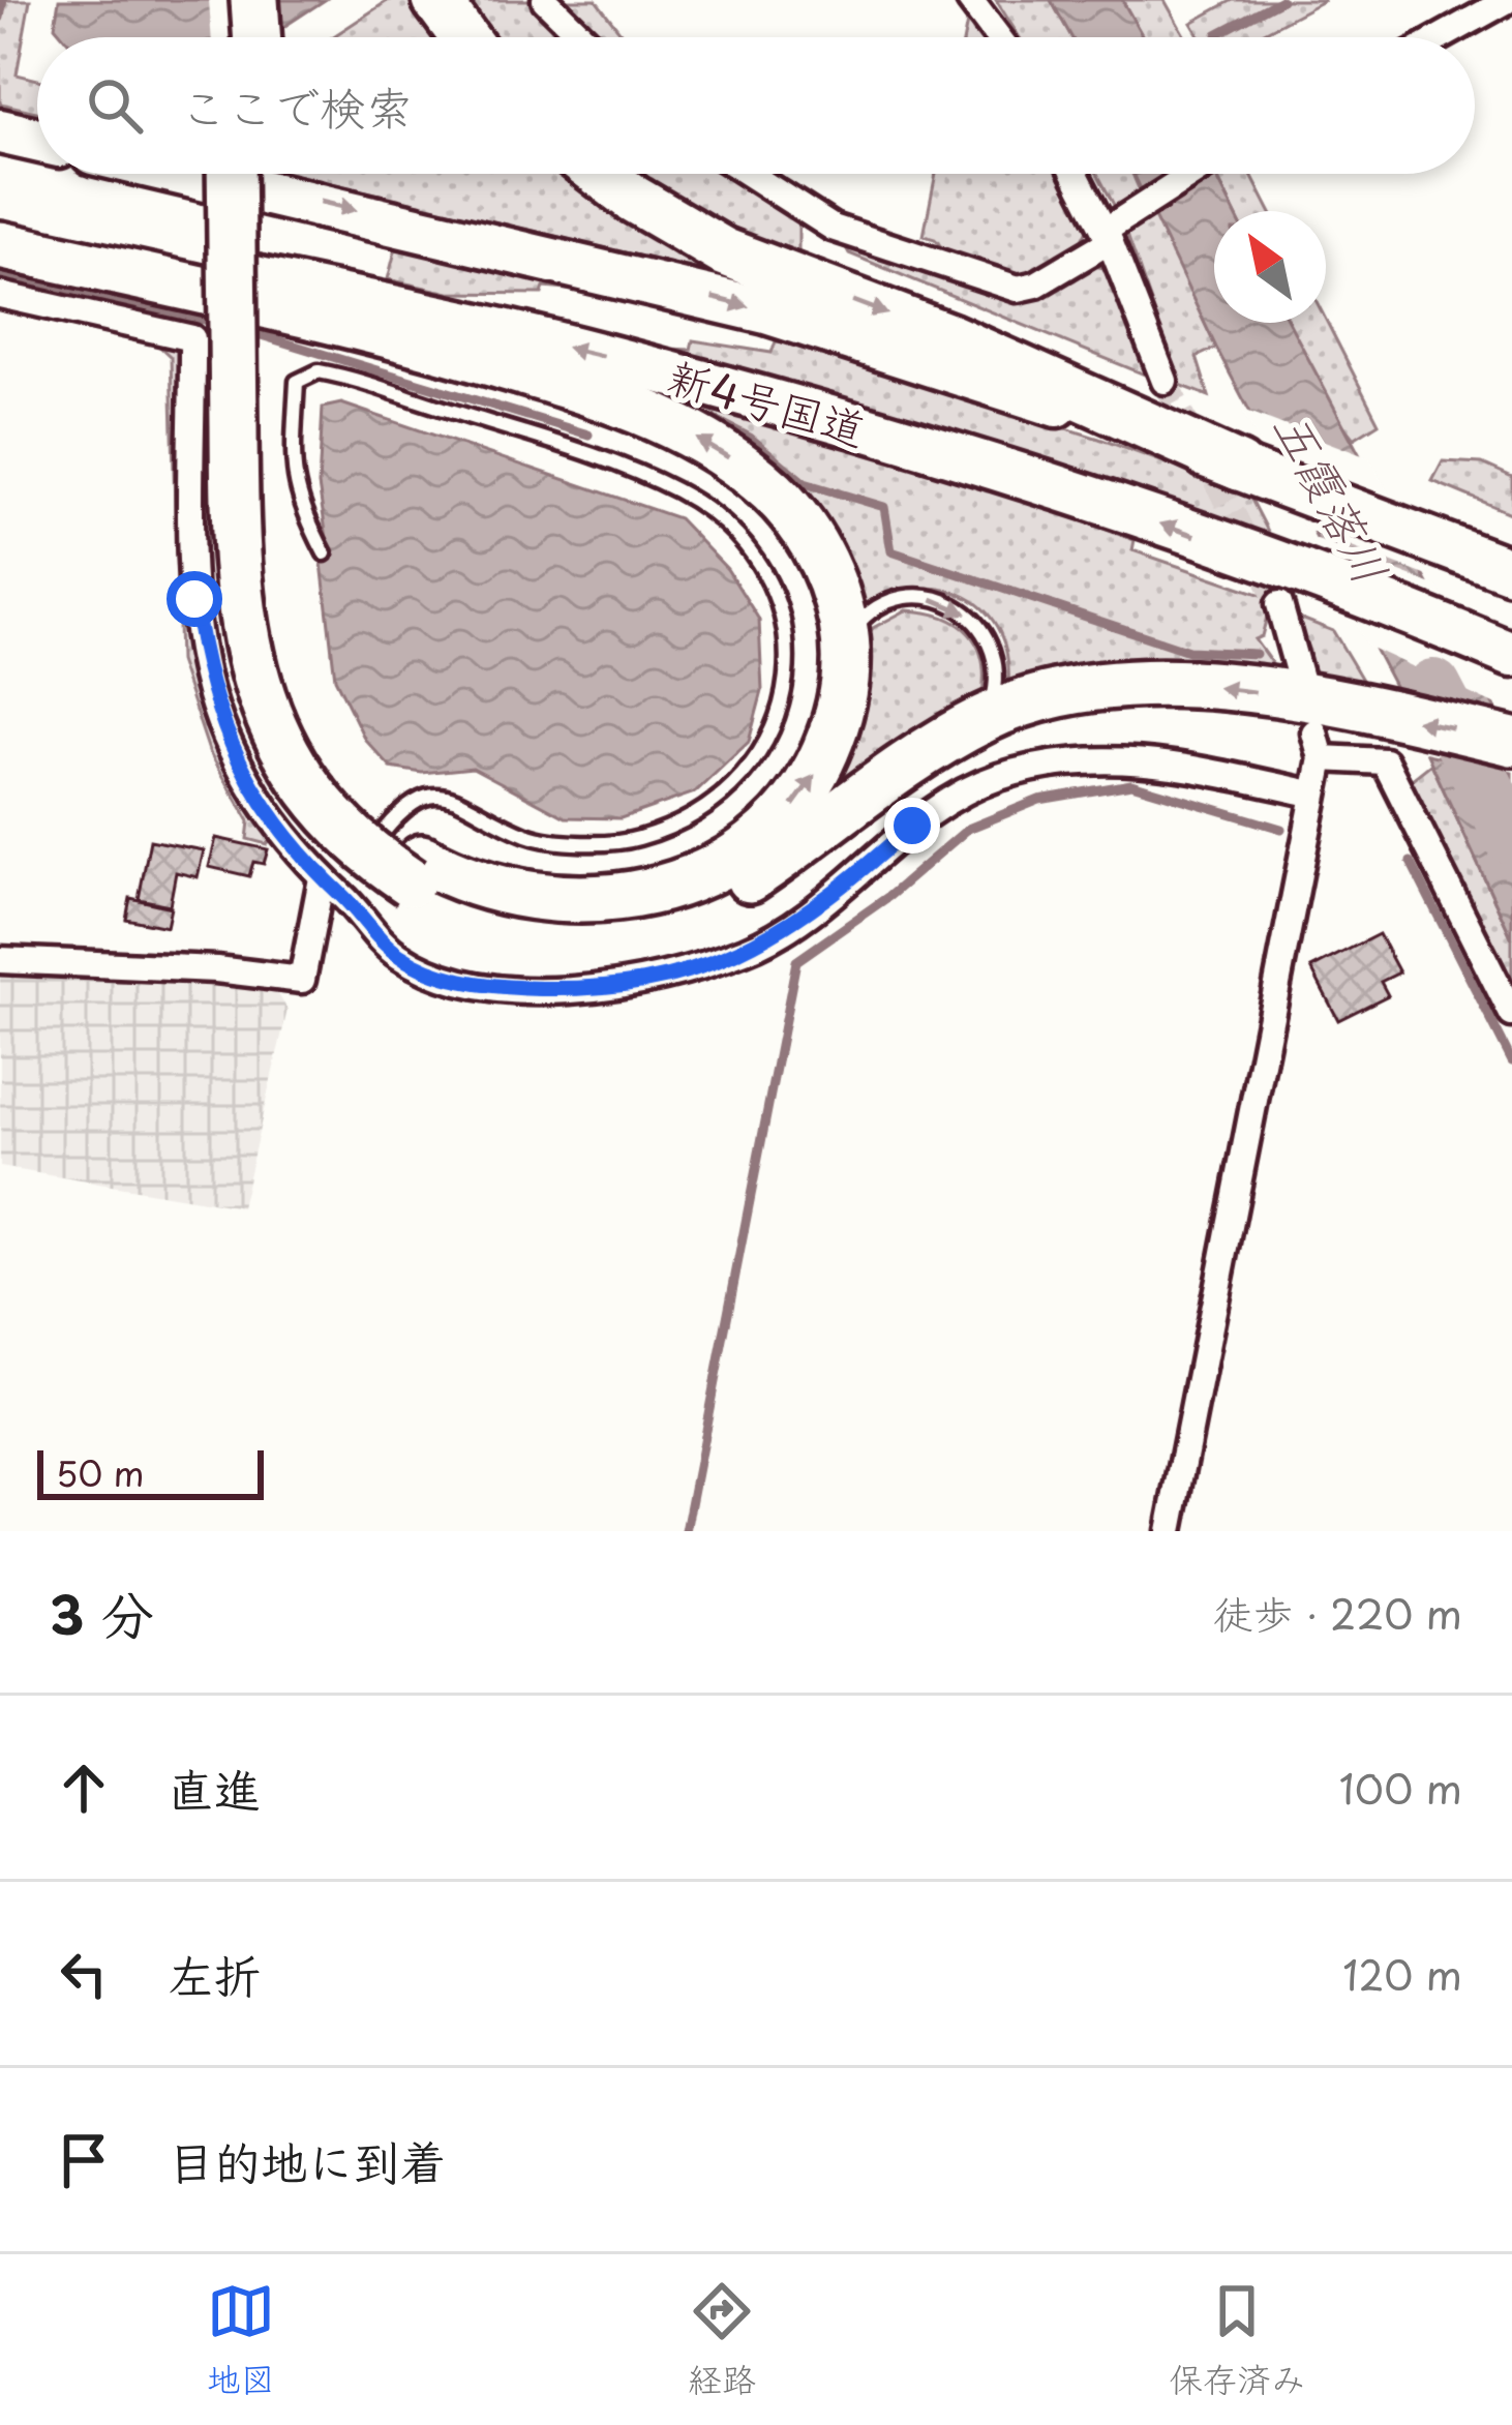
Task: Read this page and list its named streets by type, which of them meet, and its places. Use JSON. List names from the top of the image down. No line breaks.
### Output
{"streets":{"highway":["新4号国道"]},"water":["五霞落川"],"scale_bar":"50 m","north":"top left","page":{"search":"ここで検索","scale":"50 m","heading":["3 分","徒歩 · 220 m"],"list":[["直進","100 m"],["左折","120 m"],"目的地に到着"],"nav":["地図","経路","保存済み"]}}
